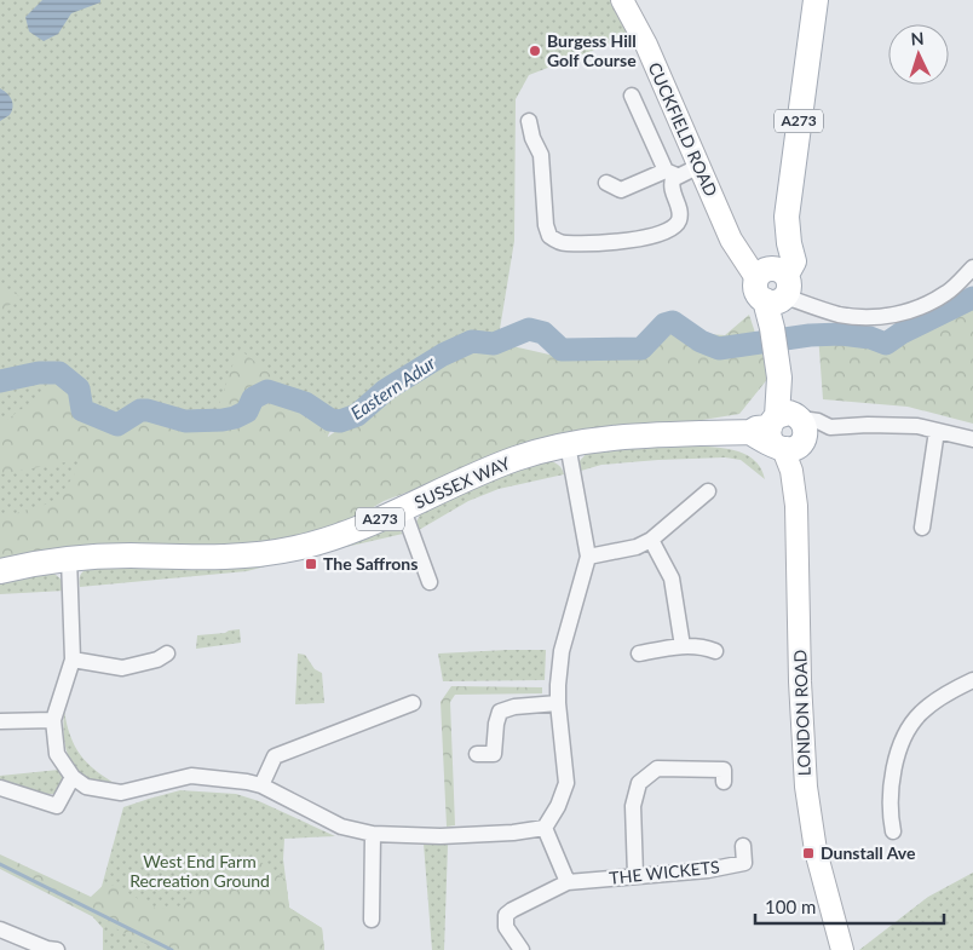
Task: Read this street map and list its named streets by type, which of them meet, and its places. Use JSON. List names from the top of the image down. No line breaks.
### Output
{"streets":{"main road":["A273","CUCKFIELD ROAD","SUSSEX WAY","LONDON ROAD"],"street":["THE WICKETS"]},"crossings":[["A273","CUCKFIELD ROAD"],["A273","LONDON ROAD"],["CUCKFIELD ROAD","LONDON ROAD"],["SUSSEX WAY","LONDON ROAD"]],"water":["Eastern Adur"],"parks":["West End Farm Recreation Ground"],"places":{"other":["Burgess Hill Golf Course"],"transit":["The Saffrons","Dunstall Ave"]},"scale_bar":"100 m","north":"top"}
